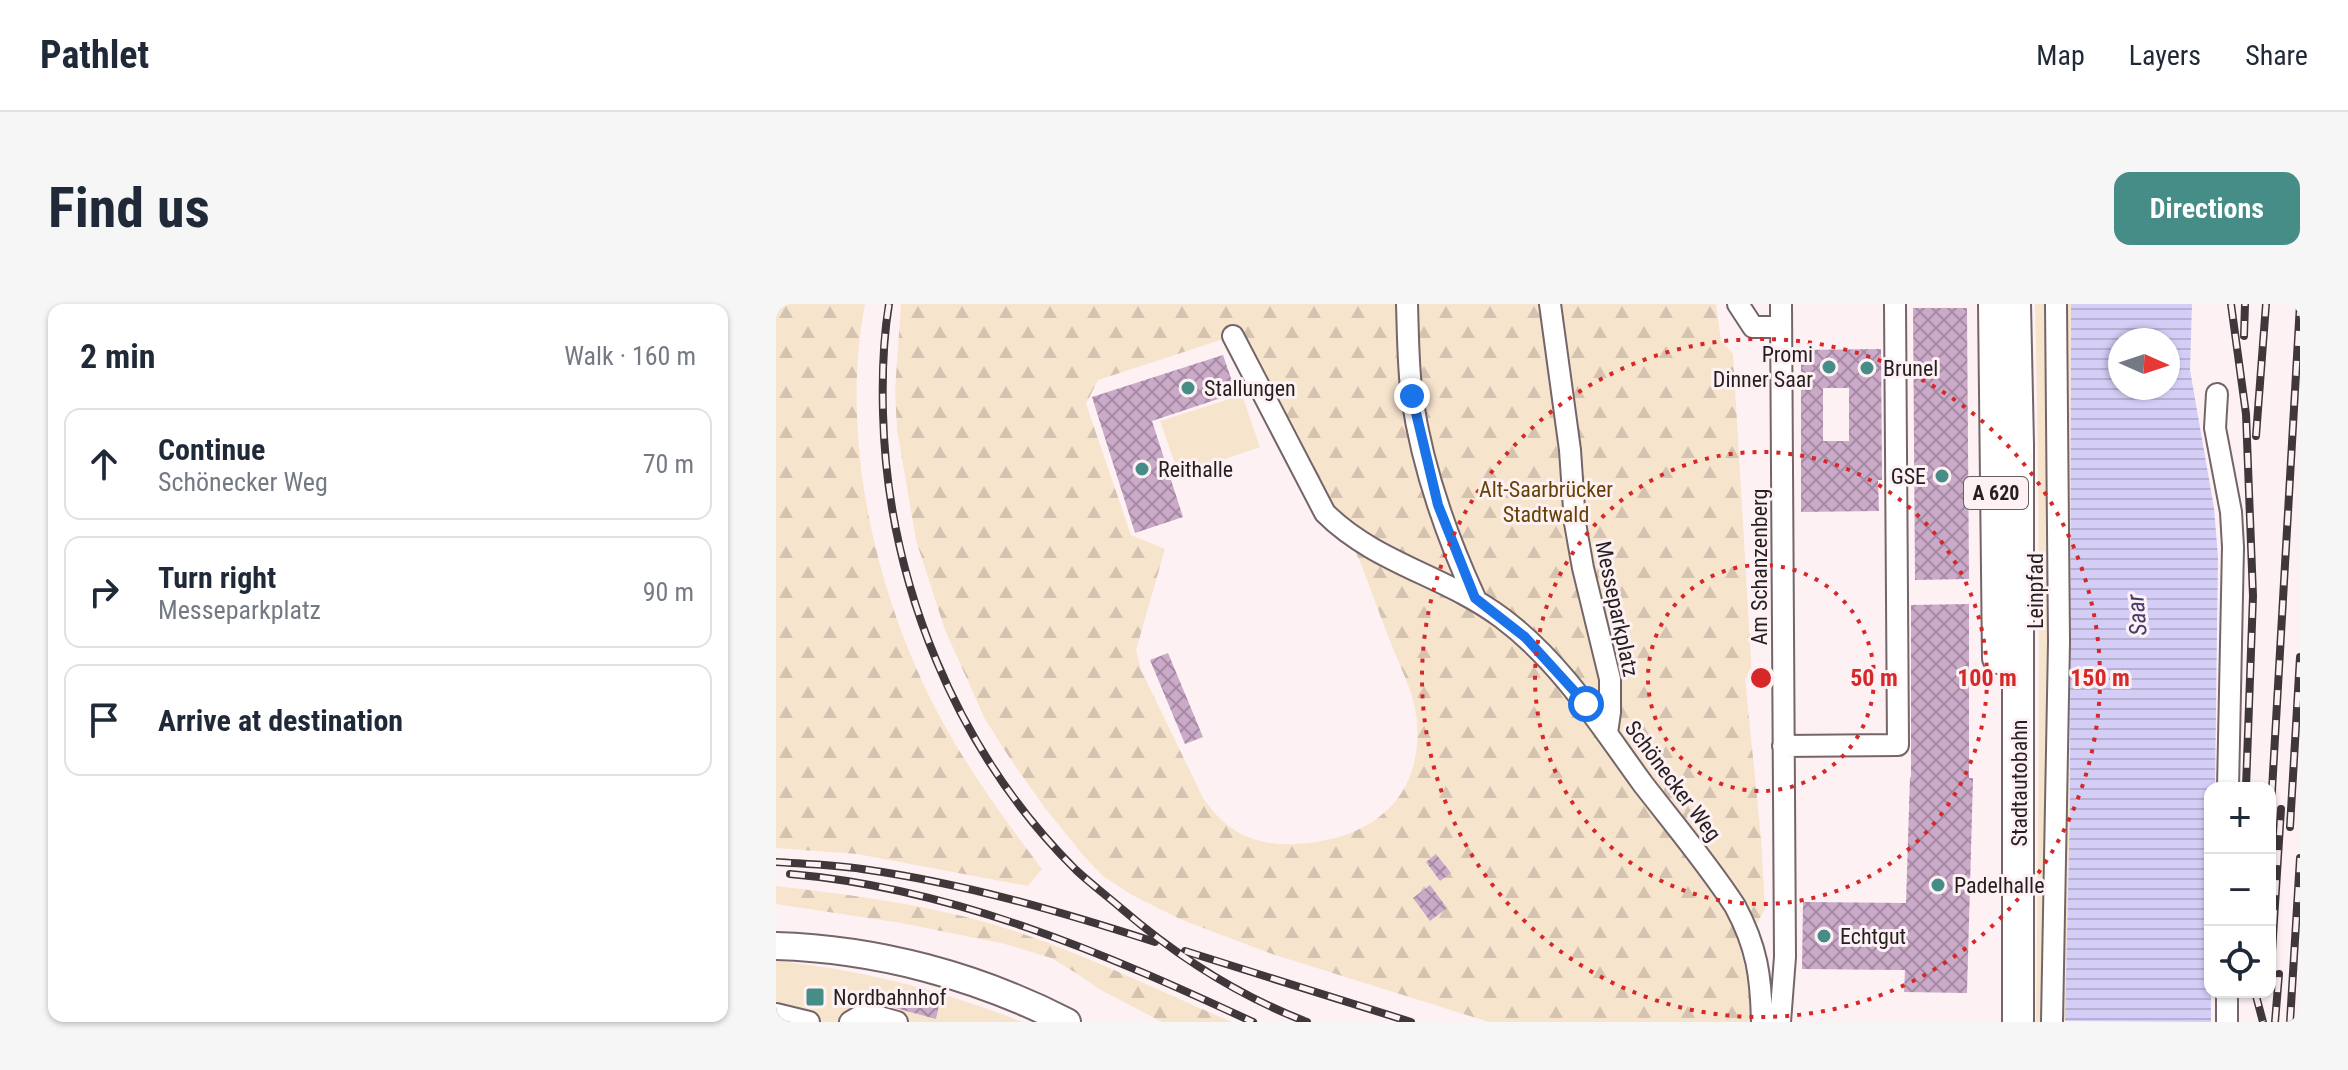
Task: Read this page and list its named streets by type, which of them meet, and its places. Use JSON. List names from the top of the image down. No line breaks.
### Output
{"streets":{"highway":["A 620","Stadtautobahn"],"street":["Am Schanzenberg","Leinpfad","Messeparkplatz","Schönecker Weg"]},"crossings":[["Messeparkplatz","Schönecker Weg"]],"water":["Saar"],"parks":["Alt-Saarbrücker Stadtwald"],"places":{"other":["Promi Dinner Saar","Brunel","Stallungen","Reithalle","GSE","Padelhalle","Echtgut"],"transit":["Nordbahnhof"]},"north":"right","page":{"header":"Pathlet","nav":["Map","Layers","Share"],"buttons":"Directions","title":"Find us","heading":["2 min","Walk · 160 m"],"list":[["Continue","Schönecker Weg","70 m"],["Turn right","Messeparkplatz","90 m"],"Arrive at destination"],"map_buttons":["+","−"]},"rings":["50 m","100 m","150 m"]}
